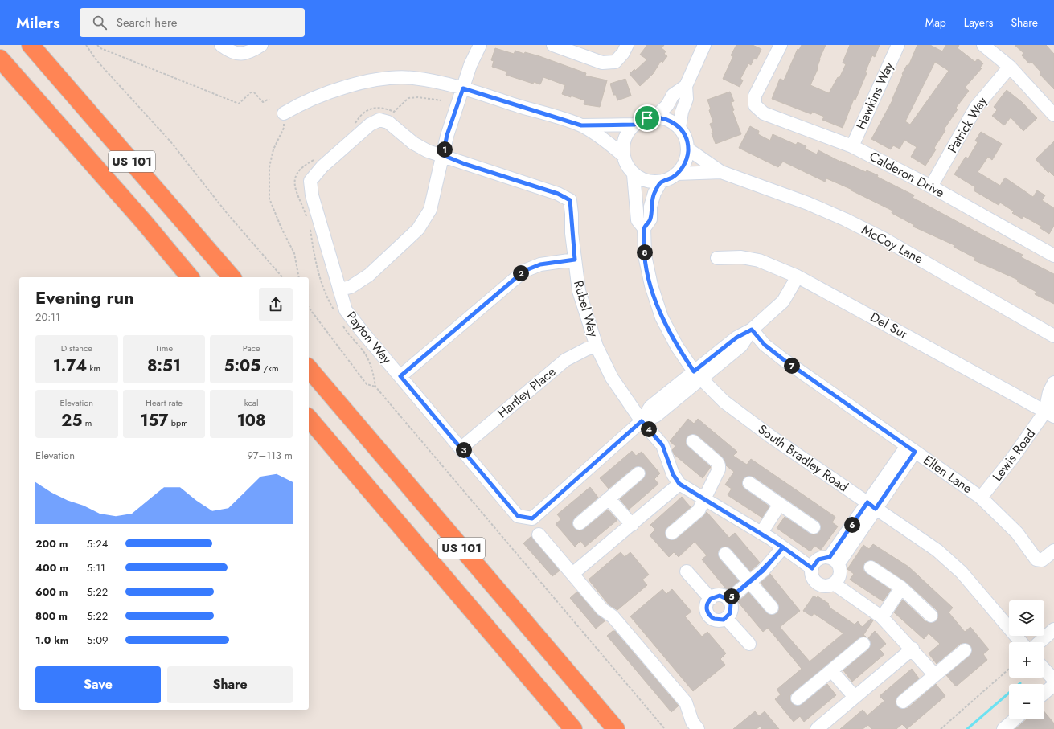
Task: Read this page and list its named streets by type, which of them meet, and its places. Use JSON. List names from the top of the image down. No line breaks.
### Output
{"streets":{"highway":["US 101"],"street":["Hawkins Way","Patrick Way","Calderon Drive","McCoy Lane","Rubel Way","Del Sur","Payton Way","Hartley Place","Lewis Road","South Bradley Road","Ellen Lane"]},"crossings":[["Hawkins Way","Calderon Drive"],["Patrick Way","Calderon Drive"],["McCoy Lane","South Bradley Road"],["Rubel Way","Payton Way"],["Rubel Way","Hartley Place"],["Del Sur","Lewis Road"],["Payton Way","Hartley Place"],["Lewis Road","Ellen Lane"]],"page":{"header":"Milers","search":"Search here","nav":["Map","Layers","Share"],"pins":["1","8","2","7","4","3","6","5"],"heading":["Evening run","20:11"],"stats":[["Distance","1.74 km"],["Time","8:51"],["Pace","5:05 /km"],["Elevation","25 m"],["Heart rate","157 bpm"],["kcal","108"]],"chart":["Elevation","97–113 m"],"list":[{"name":"200 m","note":"5:24"},{"name":"400 m","note":"5:11"},{"name":"600 m","note":"5:22"},{"name":"800 m","note":"5:22"},{"name":"1.0 km","note":"5:09"}],"map_buttons":["+","−"],"buttons":["Save","Share"]}}
